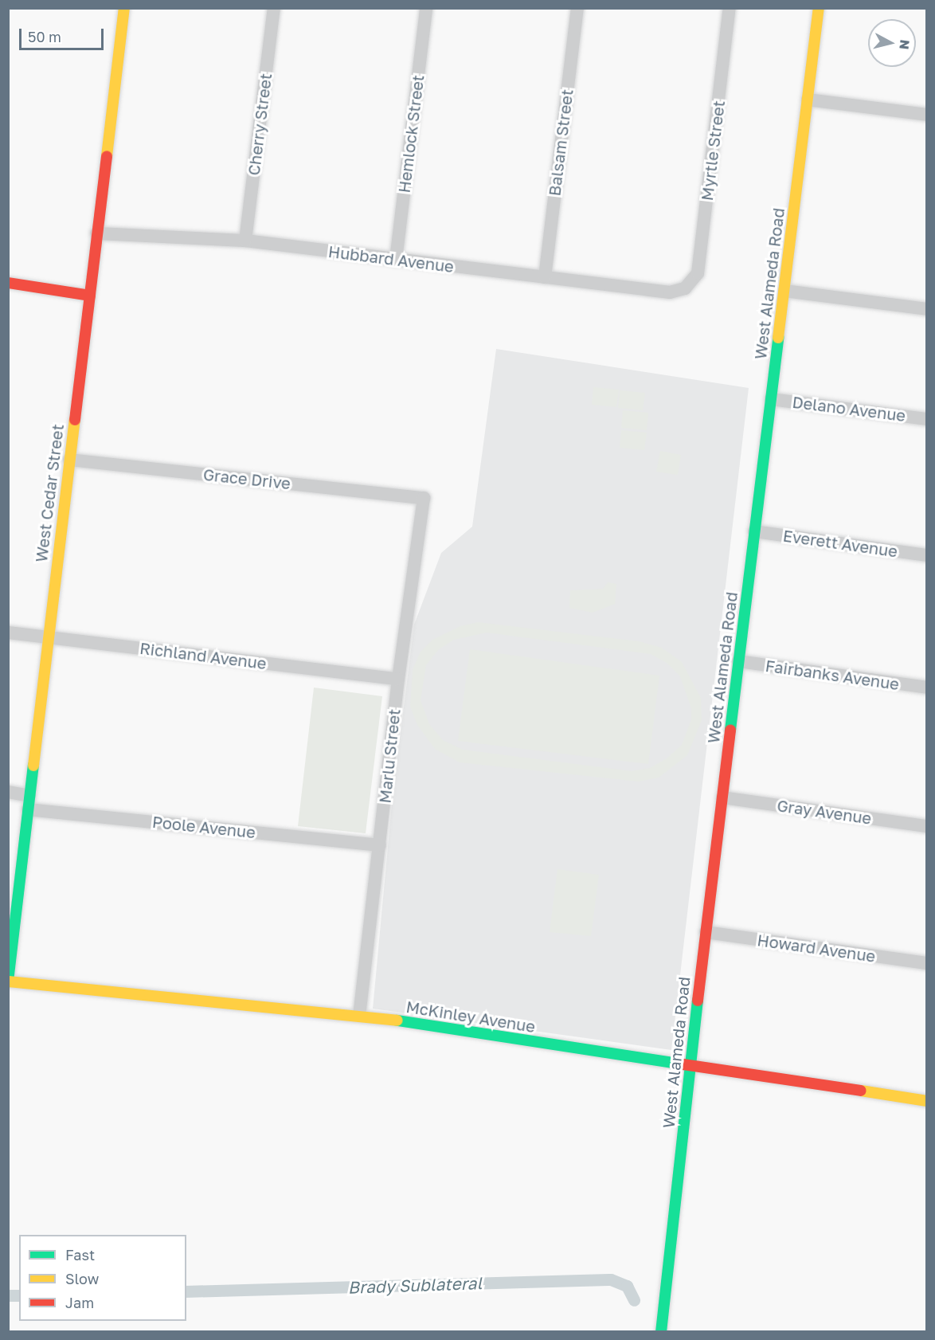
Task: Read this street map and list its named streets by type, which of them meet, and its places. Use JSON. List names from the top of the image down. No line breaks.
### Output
{"streets":{"street":["Cherry Street","Hemlock Street","Balsam Street","Myrtle Street","Hubbard Avenue","West Alameda Road","Delano Avenue","Grace Drive","West Cedar Street","Everett Avenue","Richland Avenue","Fairbanks Avenue","Marlu Street","Gray Avenue","Poole Avenue","Howard Avenue","McKinley Avenue"]},"crossings":[["Cherry Street","Hubbard Avenue"],["Hemlock Street","Hubbard Avenue"],["Balsam Street","Hubbard Avenue"],["Myrtle Street","Hubbard Avenue"],["Hubbard Avenue","West Cedar Street"],["West Alameda Road","Delano Avenue"],["West Alameda Road","Everett Avenue"],["West Alameda Road","Fairbanks Avenue"],["West Alameda Road","Gray Avenue"],["West Alameda Road","Howard Avenue"],["West Alameda Road","McKinley Avenue"],["Grace Drive","West Cedar Street"],["Grace Drive","Marlu Street"],["West Cedar Street","Richland Avenue"],["West Cedar Street","Poole Avenue"],["West Cedar Street","McKinley Avenue"],["Richland Avenue","Marlu Street"],["Marlu Street","Poole Avenue"],["Marlu Street","McKinley Avenue"]],"water":["Brady Sublateral"],"legend":["Fast","Slow","Jam"],"scale_bar":"50 m","north":"right"}
